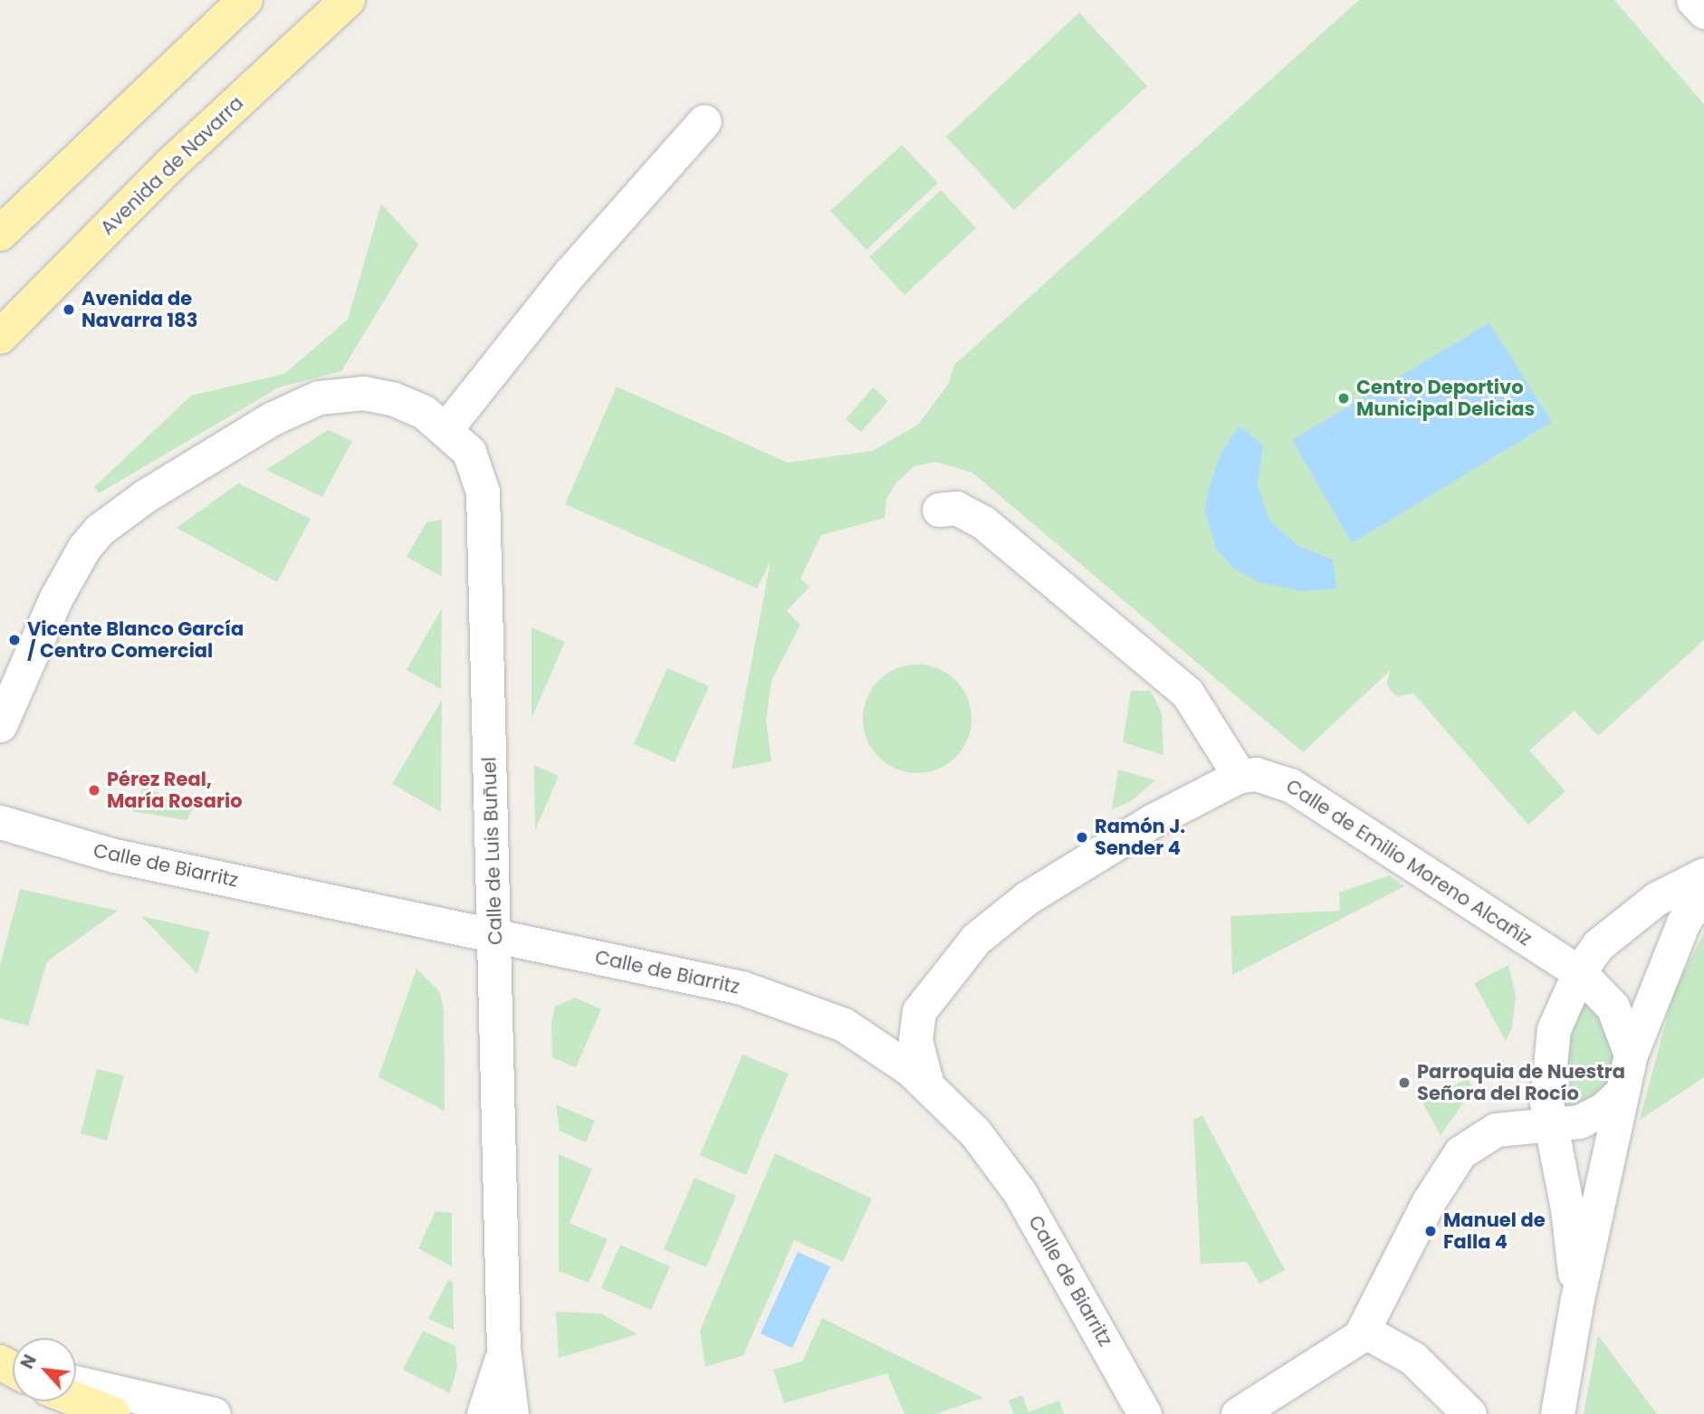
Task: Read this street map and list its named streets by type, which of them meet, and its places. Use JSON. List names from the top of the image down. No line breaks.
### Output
{"streets":{"main road":["Avenida de Navarra"],"street":["Calle de Luis Buñuel","Calle de Emilio Moreno Alcañiz","Calle de Biarritz"]},"crossings":[["Calle de Luis Buñuel","Calle de Biarritz"]],"places":["Avenida de Navarra 183","Centro Deportivo Municipal Delicias","Vicente Blanco García / Centro Comercial","Pérez Real, María Rosario","Ramón J. Sender 4","Parroquia de Nuestra Señora del Rocío","Manuel de Falla 4"],"north":"top left"}
